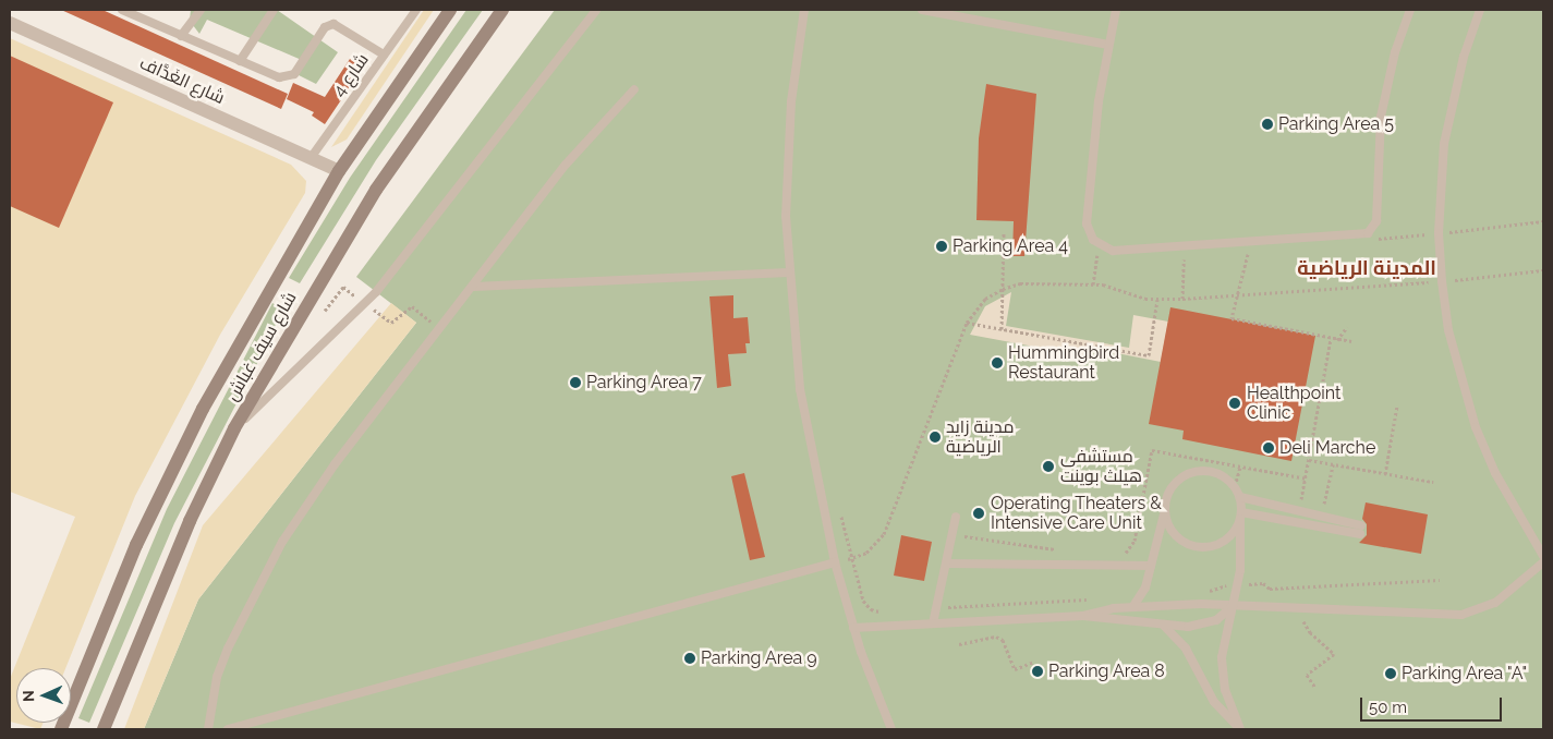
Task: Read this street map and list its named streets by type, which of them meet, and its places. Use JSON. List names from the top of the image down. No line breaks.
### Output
{"streets":{"street":["شارع الغَدَّاف","شارع سيف غباش"],"lane":["شارع 4"]},"crossings":[["شارع 4","شارع الغَدَّاف"],["شارع الغَدَّاف","شارع سيف غباش"]],"districts":["المدينة الرياضية"],"places":["Parking Area 5","Parking Area 4","Hummingbird Restaurant","Parking Area 7","Healthpoint Clinic","مدينة زايد الرياضية","Deli Marche","مستشفى هيلث بوينت","Operating Theaters & Intensive Care Unit","Parking Area 9","Parking Area 8","Parking Area \"A\""],"scale_bar":"50 m","north":"left"}
